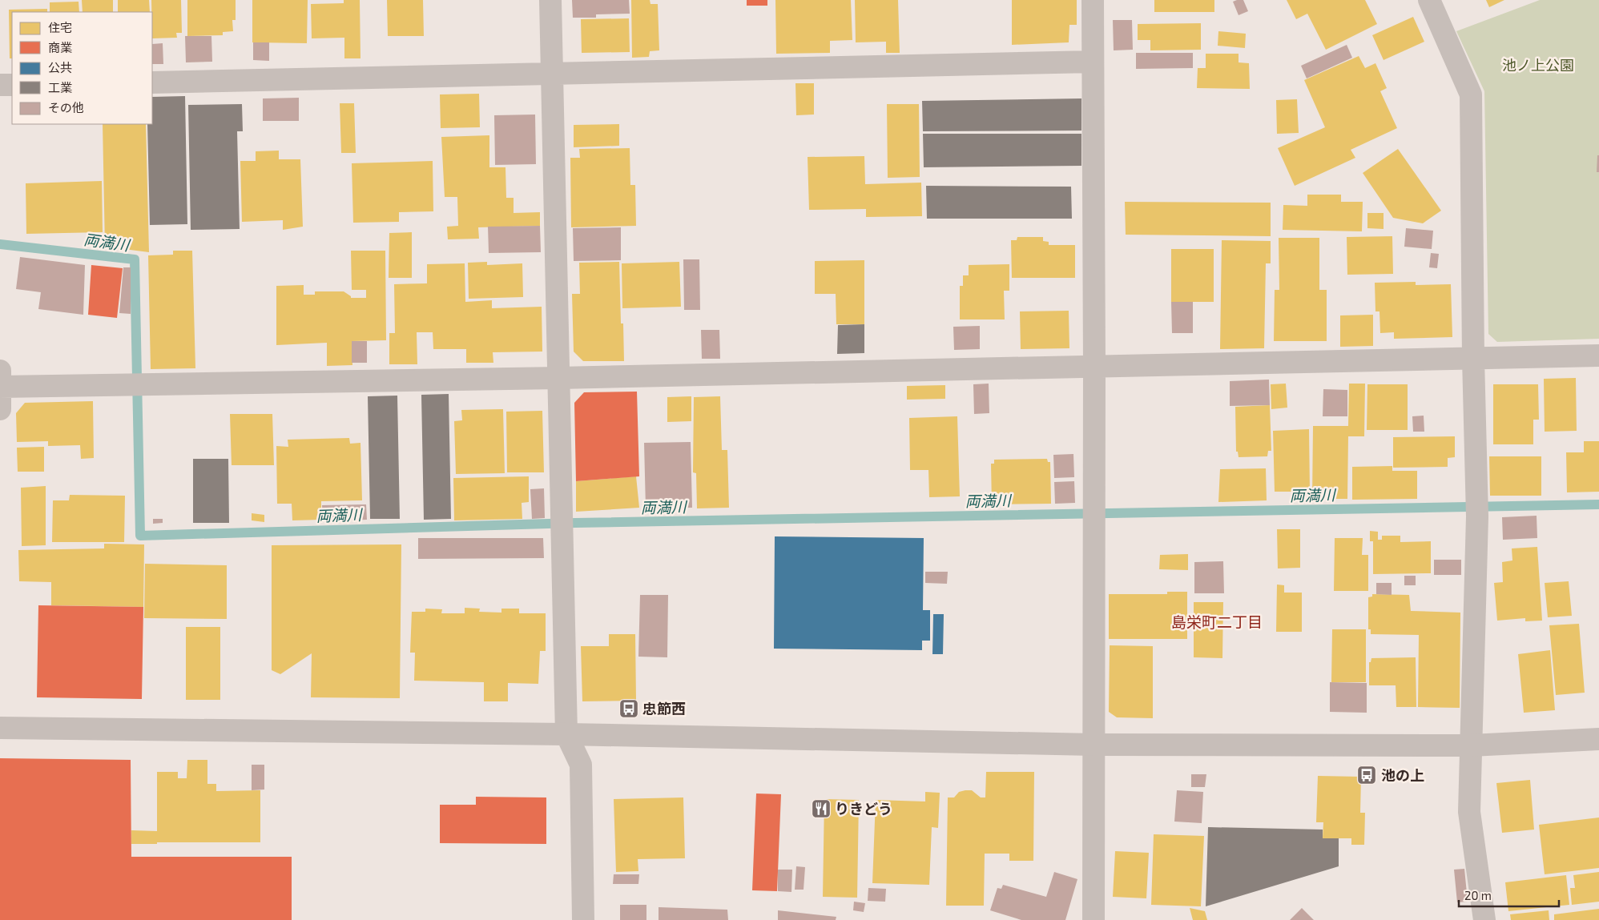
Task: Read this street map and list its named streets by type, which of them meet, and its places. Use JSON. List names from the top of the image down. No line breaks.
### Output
{"districts":["島栄町二丁目"],"water":["両満川"],"parks":["池ノ上公園"],"places":{"bus stop":["忠節西","池の上"],"restaurant":["りきどう"]},"legend":["住宅","商業","公共","工業","その他"],"scale_bar":"20 m"}
